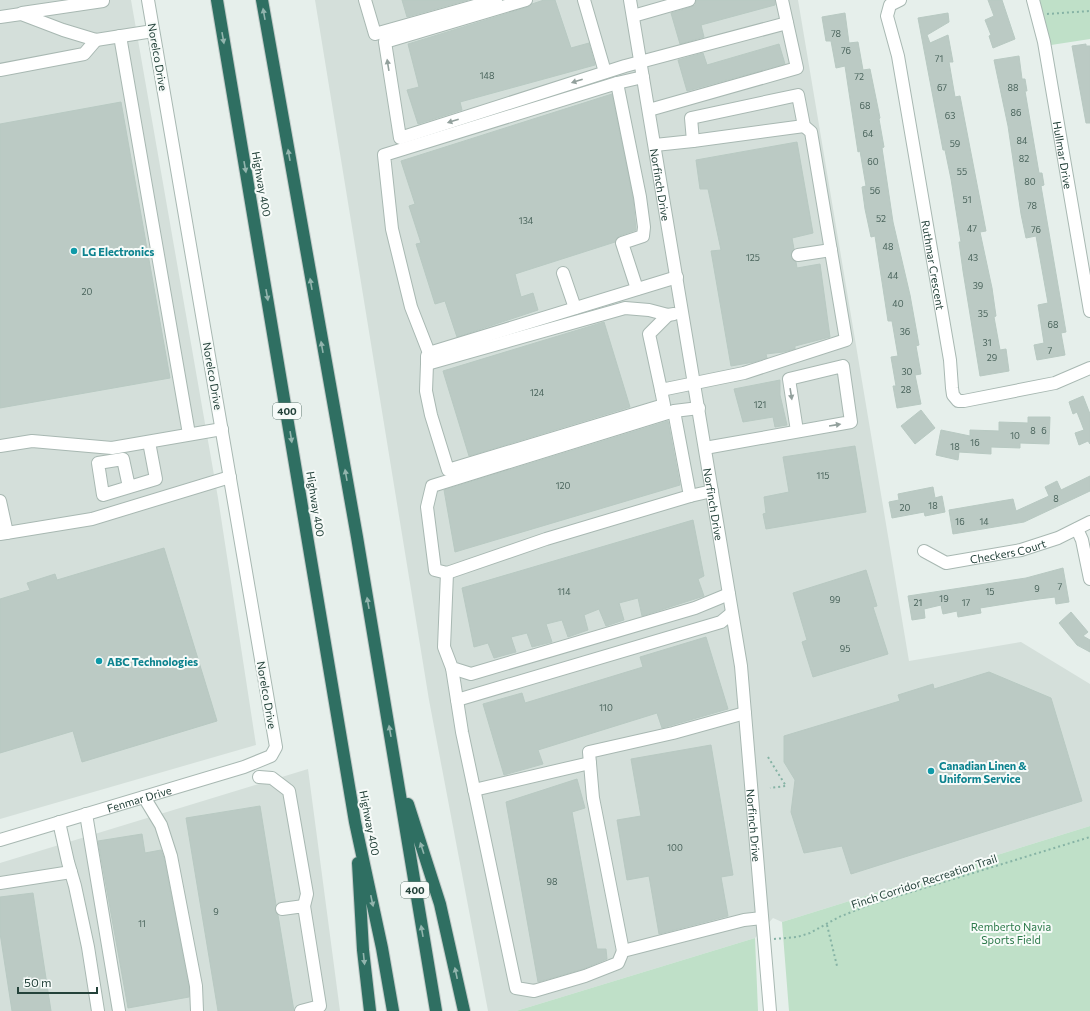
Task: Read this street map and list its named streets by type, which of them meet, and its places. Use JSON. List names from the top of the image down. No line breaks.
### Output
{"streets":{"highway":["Highway 400","400"],"street":["Norelco Drive","Hullmar Drive","Norfinch Drive","Ruthmar Crescent","Checkers Court","Fenmar Drive"],"path":["Finch Corridor Recreation Trail"]},"crossings":[["Norelco Drive","Fenmar Drive"],["Norfinch Drive","Finch Corridor Recreation Trail"]],"parks":["Remberto Navia Sports Field"],"places":["LG Electronics","ABC Technologies","Canadian Linen & Uniform Service"],"house_numbers":["78","76","71","148","72","67","88","68","86","63","64","84","59","82","60","55","80","56","51","78","52","134","47","76","48","125","43","44","39","20","40","35","68","36","31","7","29","30","28","124","121","8","6","10","16","18","115","120","8","18","20","16","14","7","9","114","15","19","99","21","17","95","110","100","98","9","11"],"scale_bar":"50 m"}
